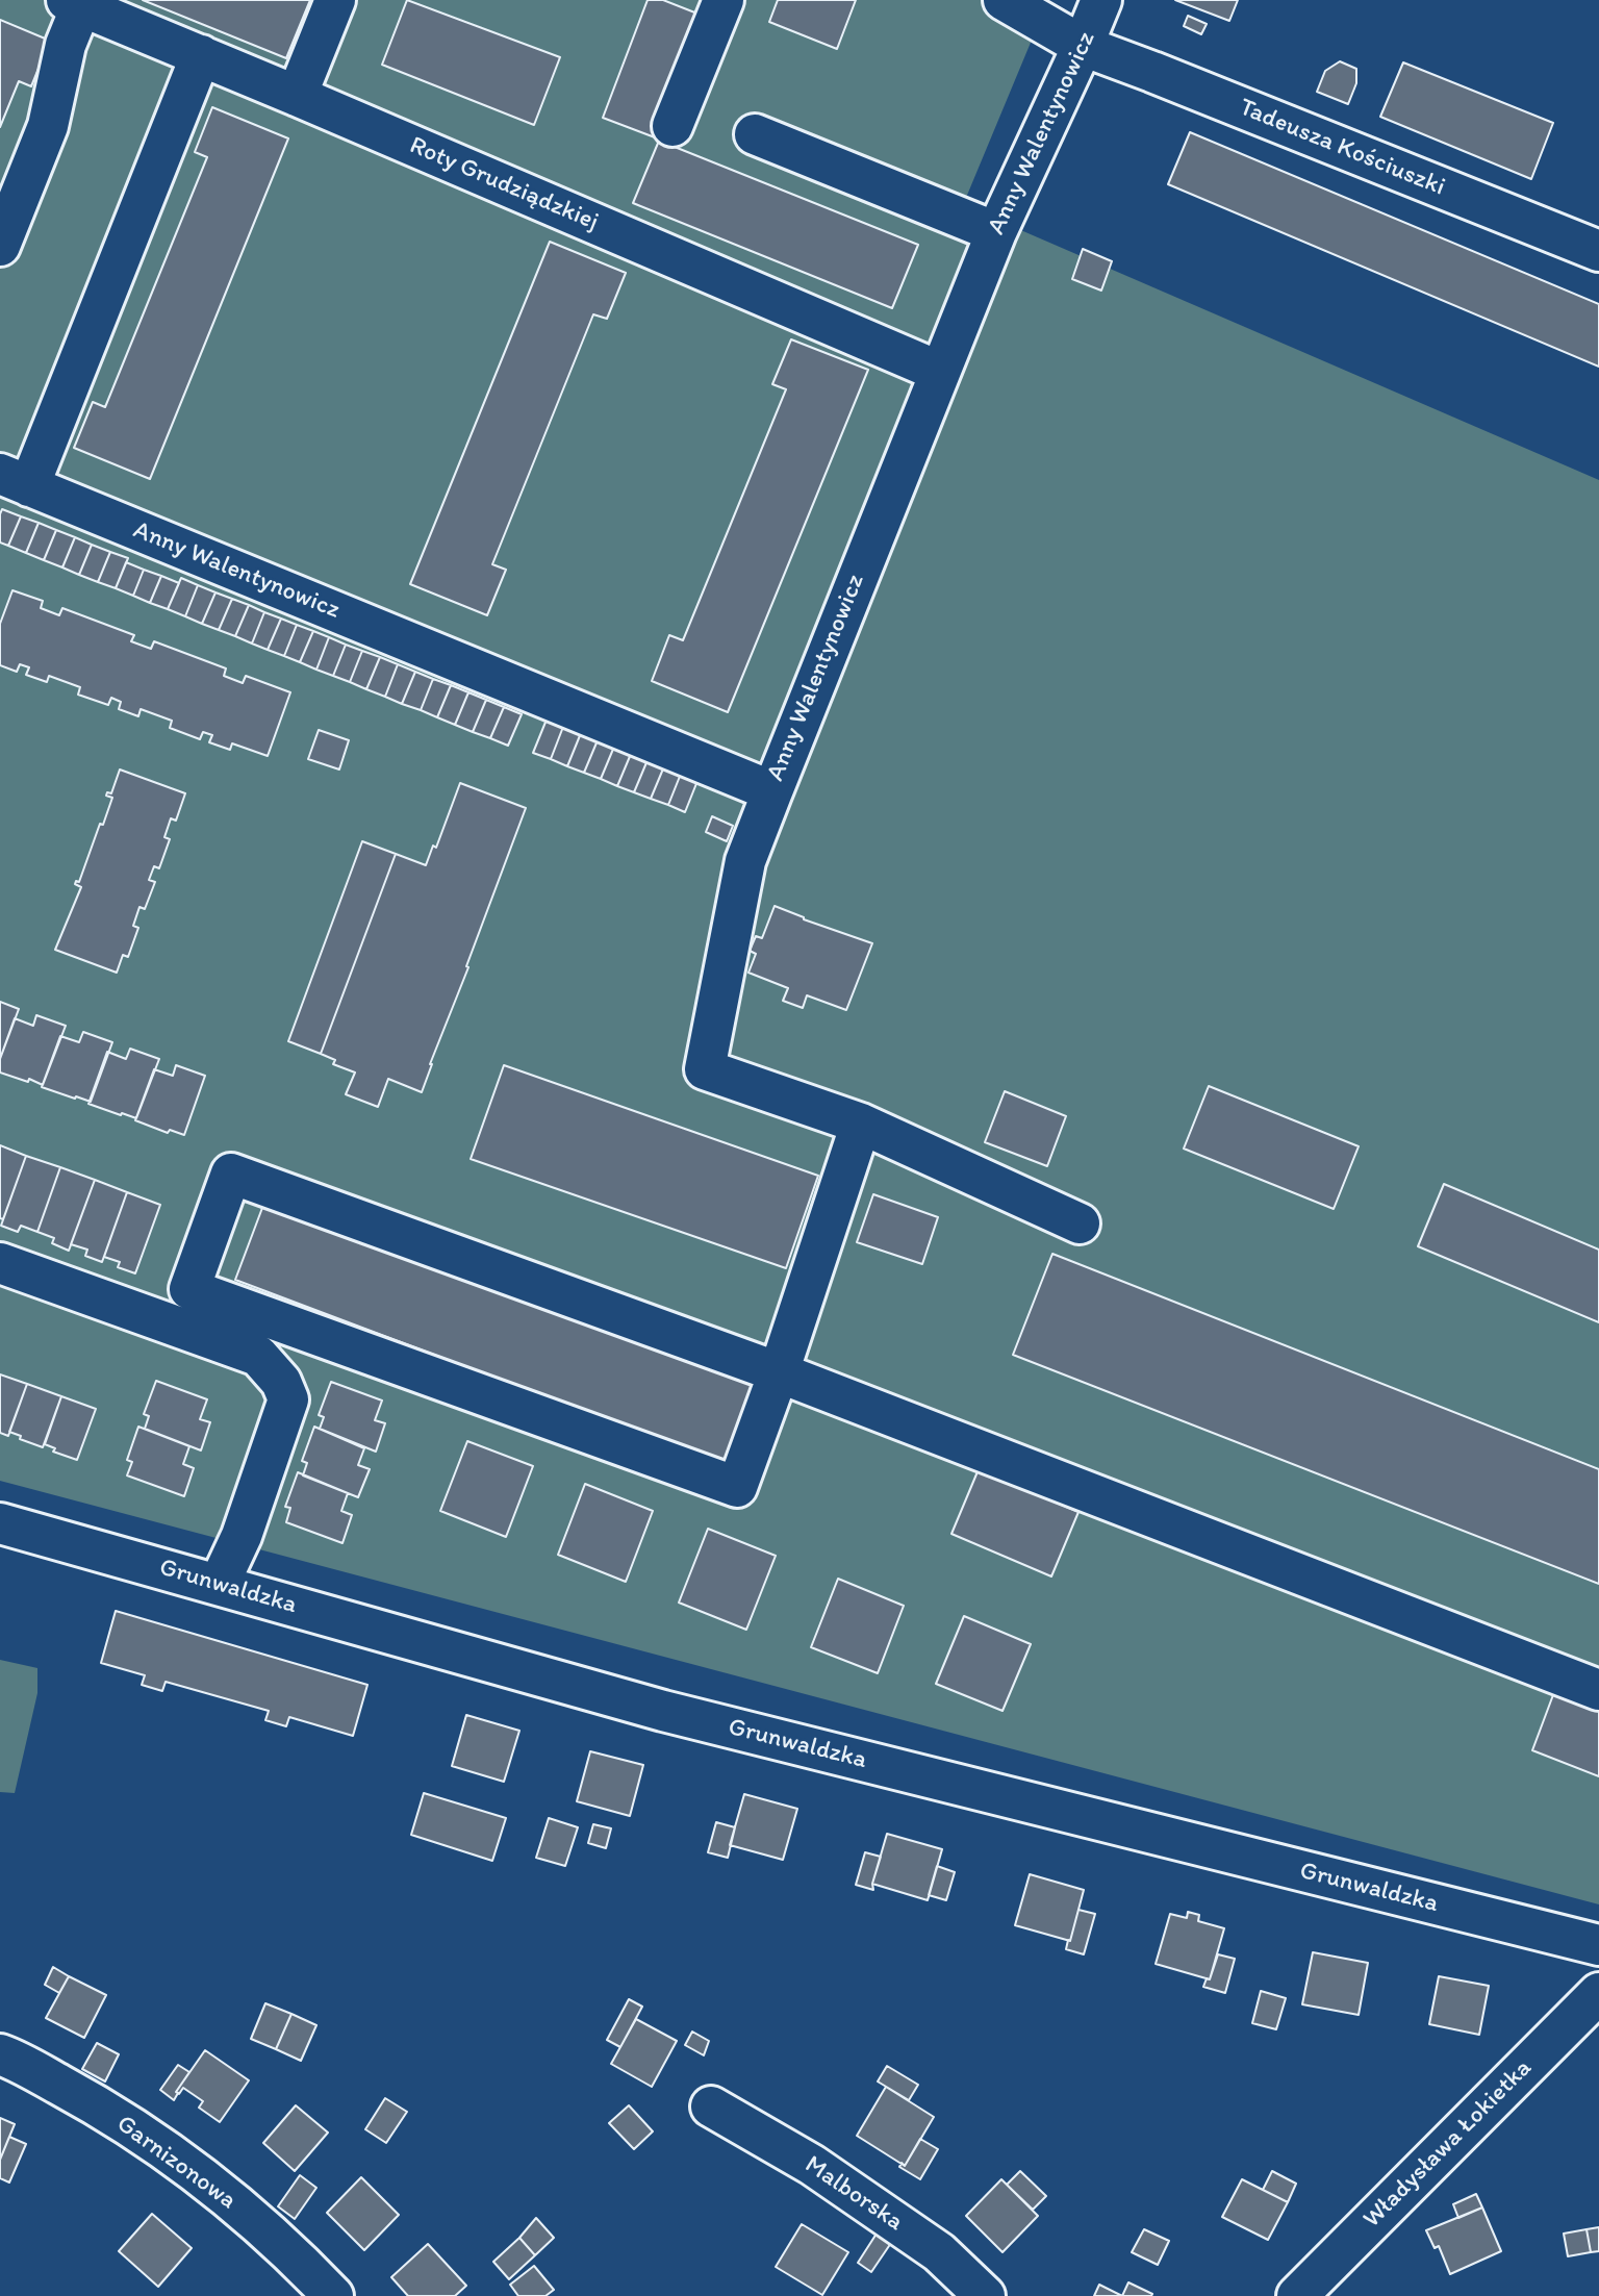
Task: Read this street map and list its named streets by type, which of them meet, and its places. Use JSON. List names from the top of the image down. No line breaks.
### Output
{"streets":{"street":["Anny Walentynowicz","Tadeusza Kościuszki","Roty Grudziądzkiej","Grunwaldzka","Władysława Łokietka","Garnizonowa","Malborska"]},"crossings":[["Anny Walentynowicz","Tadeusza Kościuszki"],["Anny Walentynowicz","Roty Grudziądzkiej"]]}
